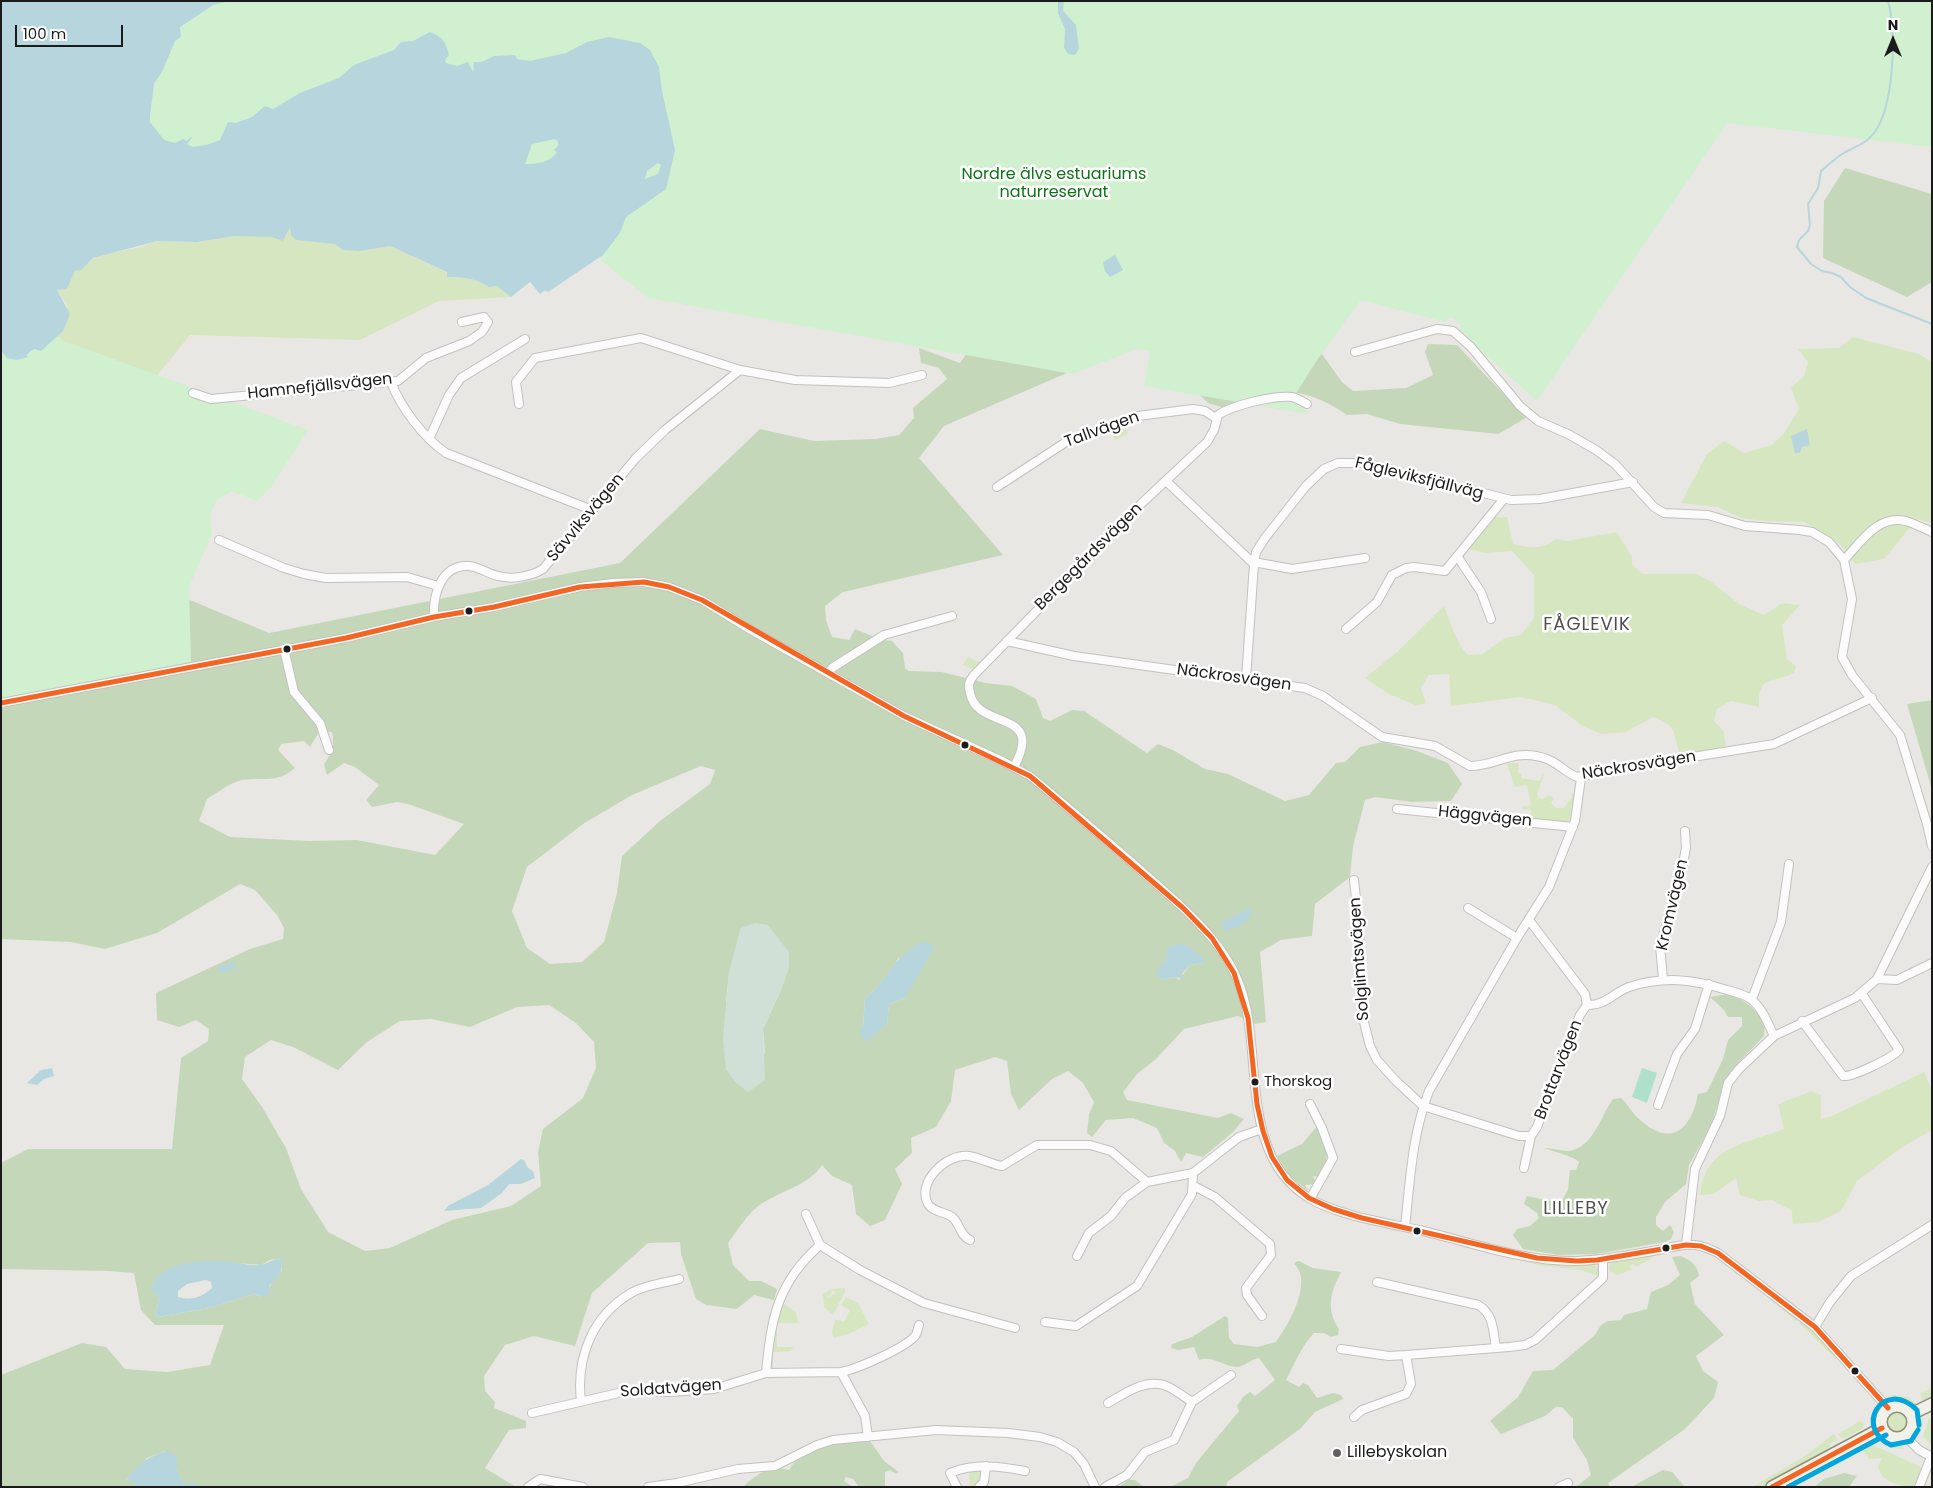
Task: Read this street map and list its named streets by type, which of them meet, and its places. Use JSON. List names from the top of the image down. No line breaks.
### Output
{"streets":{"street":["Hamnefjällsvägen","Tallvägen","Fågleviksfjällväg","Sävviksvägen","Bergegårdsvägen","Näckrosvägen","Häggvägen","Kromvägen","Solglimtsvägen","Brottarvägen","Soldatvägen"]},"crossings":[["Tallvägen","Bergegårdsvägen"],["Fågleviksfjällväg","Näckrosvägen"],["Bergegårdsvägen","Näckrosvägen"],["Solglimtsvägen","Brottarvägen"]],"districts":["FÅGLEVIK","LILLEBY"],"parks":["Nordre älvs estuariums naturreservat"],"places":["Thorskog","Lillebyskolan"],"scale_bar":"100 m","north":"top"}
